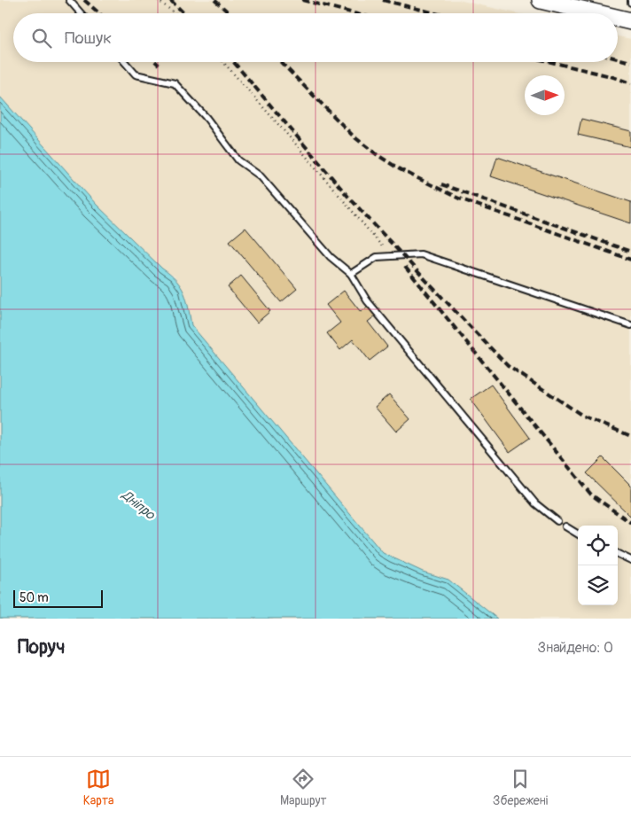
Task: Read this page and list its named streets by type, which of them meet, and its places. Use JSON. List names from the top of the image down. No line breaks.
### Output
{"water":["Дніпро"],"scale_bar":"50 m","north":"right","page":{"search":"Пошук","scale":"50 m","heading":["Поруч","Знайдено: 0"],"nav":["Карта","Маршрут","Збережені"]}}
